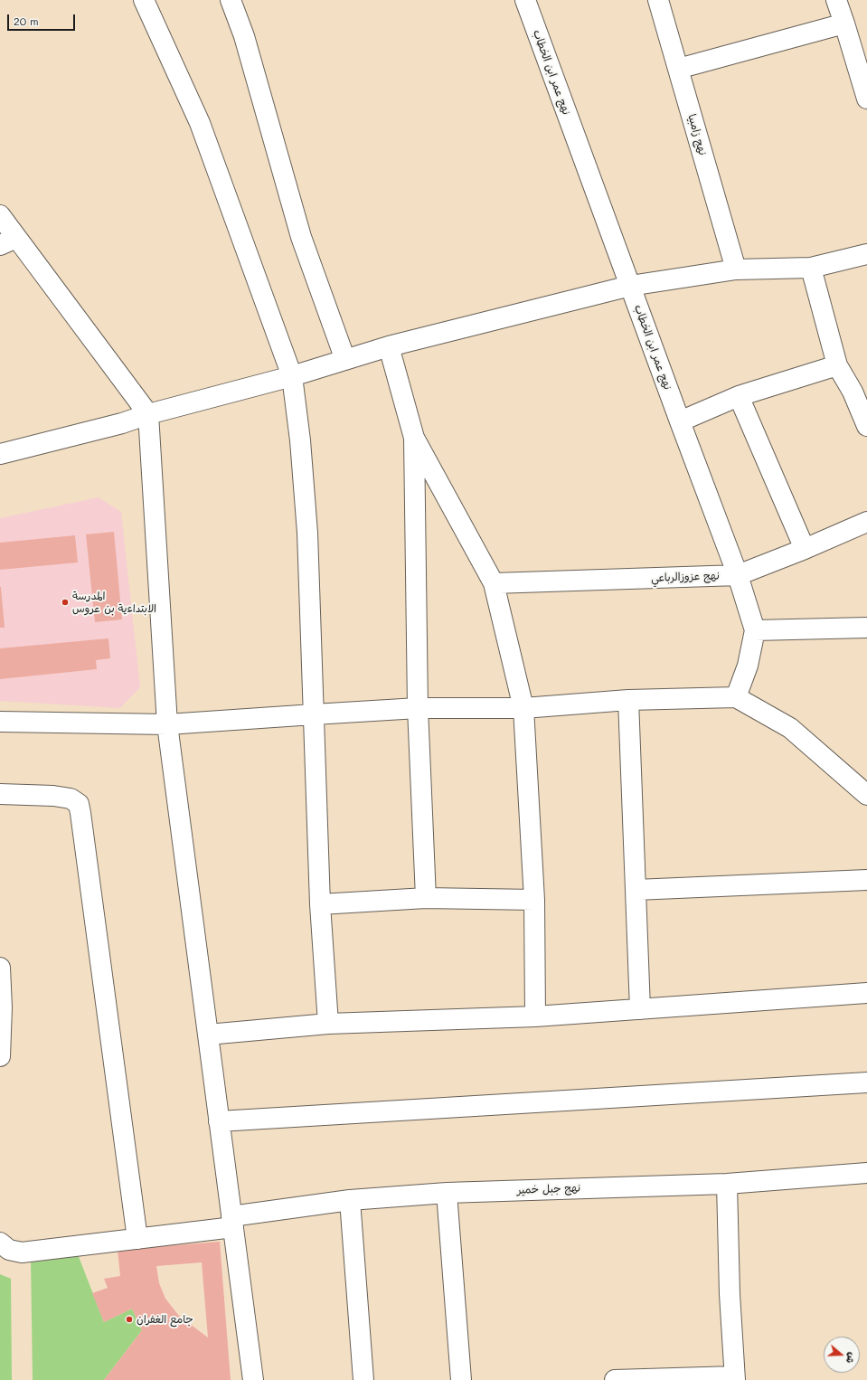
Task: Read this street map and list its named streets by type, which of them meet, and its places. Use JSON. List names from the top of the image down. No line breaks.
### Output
{"streets":{"street":["نهج عمر ابن الخطاب","نهج زامبيا","نهج عزوزالرباعي","نهج جبل خمير"]},"crossings":[["نهج عمر ابن الخطاب","نهج عزوزالرباعي"]],"places":["المدرسة الابتداءية بن عروس","جامع الغفران"],"scale_bar":"20 m","north":"right"}
